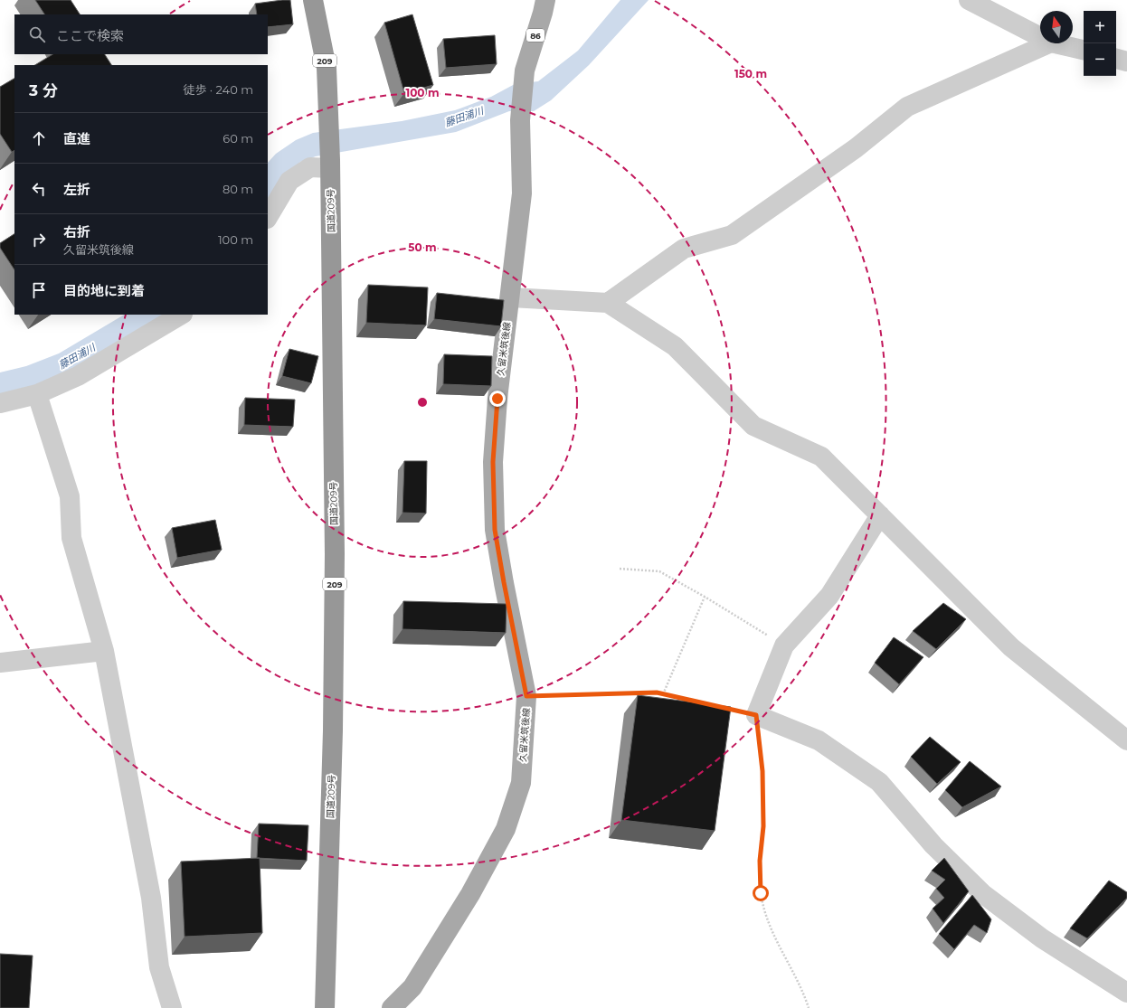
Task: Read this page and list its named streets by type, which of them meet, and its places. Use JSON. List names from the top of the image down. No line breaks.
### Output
{"streets":{"highway":["209","国道209号"],"main road":["86","久留米筑後線"]},"water":["藤田浦川"],"north":"top","page":{"map_buttons":["+","−"],"search":"ここで検索","heading":["3 分","徒歩 · 240 m"],"list":[["直進","60 m"],["左折","80 m"],["右折","久留米筑後線","100 m"],"目的地に到着"]},"rings":["150 m","100 m","50 m"]}
